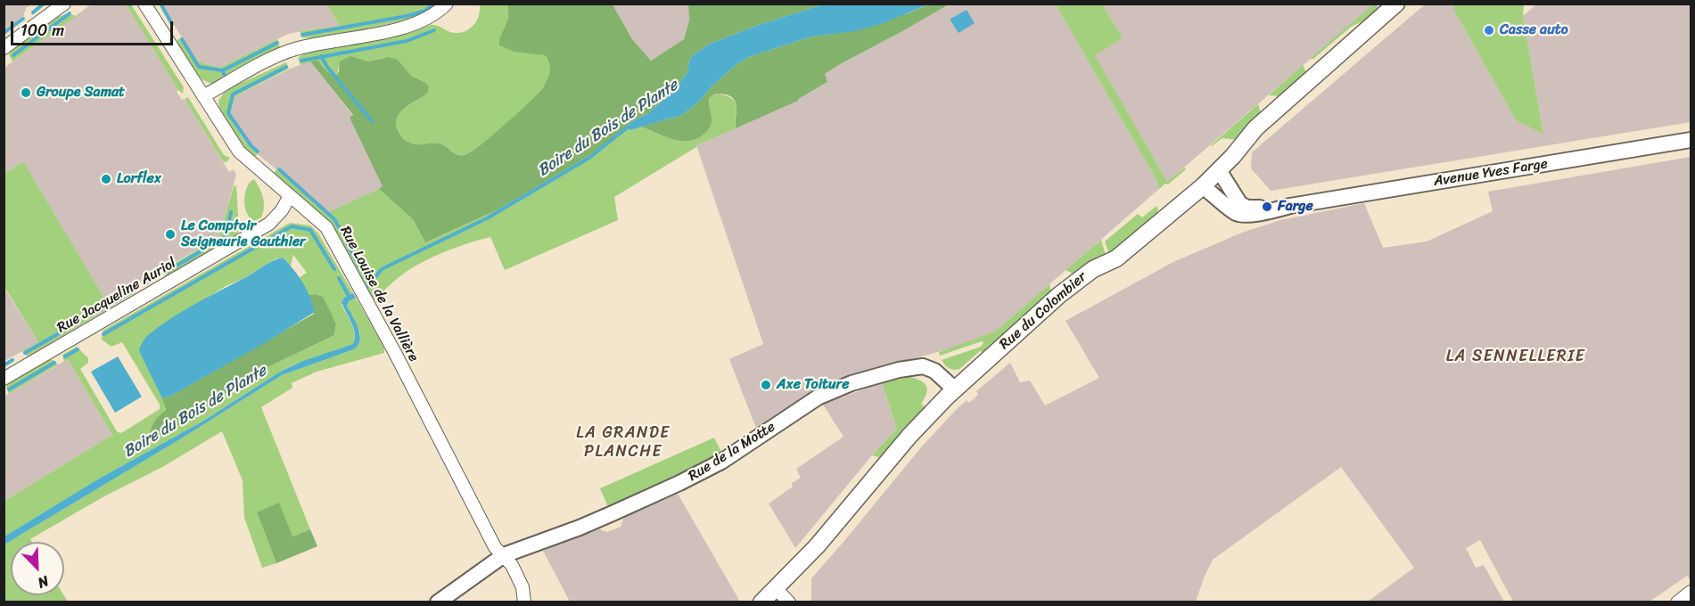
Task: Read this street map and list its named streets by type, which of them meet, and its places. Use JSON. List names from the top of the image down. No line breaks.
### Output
{"streets":{"main road":["Rue du Colombier"],"street":["Avenue Yves Farge","Rue Louise de la Vallière","Rue Jacqueline Auriol","Rue de la Motte"]},"crossings":[["Avenue Yves Farge","Rue du Colombier"],["Rue Louise de la Vallière","Rue Jacqueline Auriol"],["Rue Louise de la Vallière","Rue de la Motte"],["Rue du Colombier","Rue de la Motte"]],"districts":["LA SENNELLERIE","LA GRANDE PLANCHE"],"water":["Boire du Bois de Plante"],"places":["Casse auto","Groupe Samat","Lorflex","Farge","Le Comptoir Seigneurie Gauthier","Axe Toiture"],"scale_bar":"100 m","north":"bottom right"}
